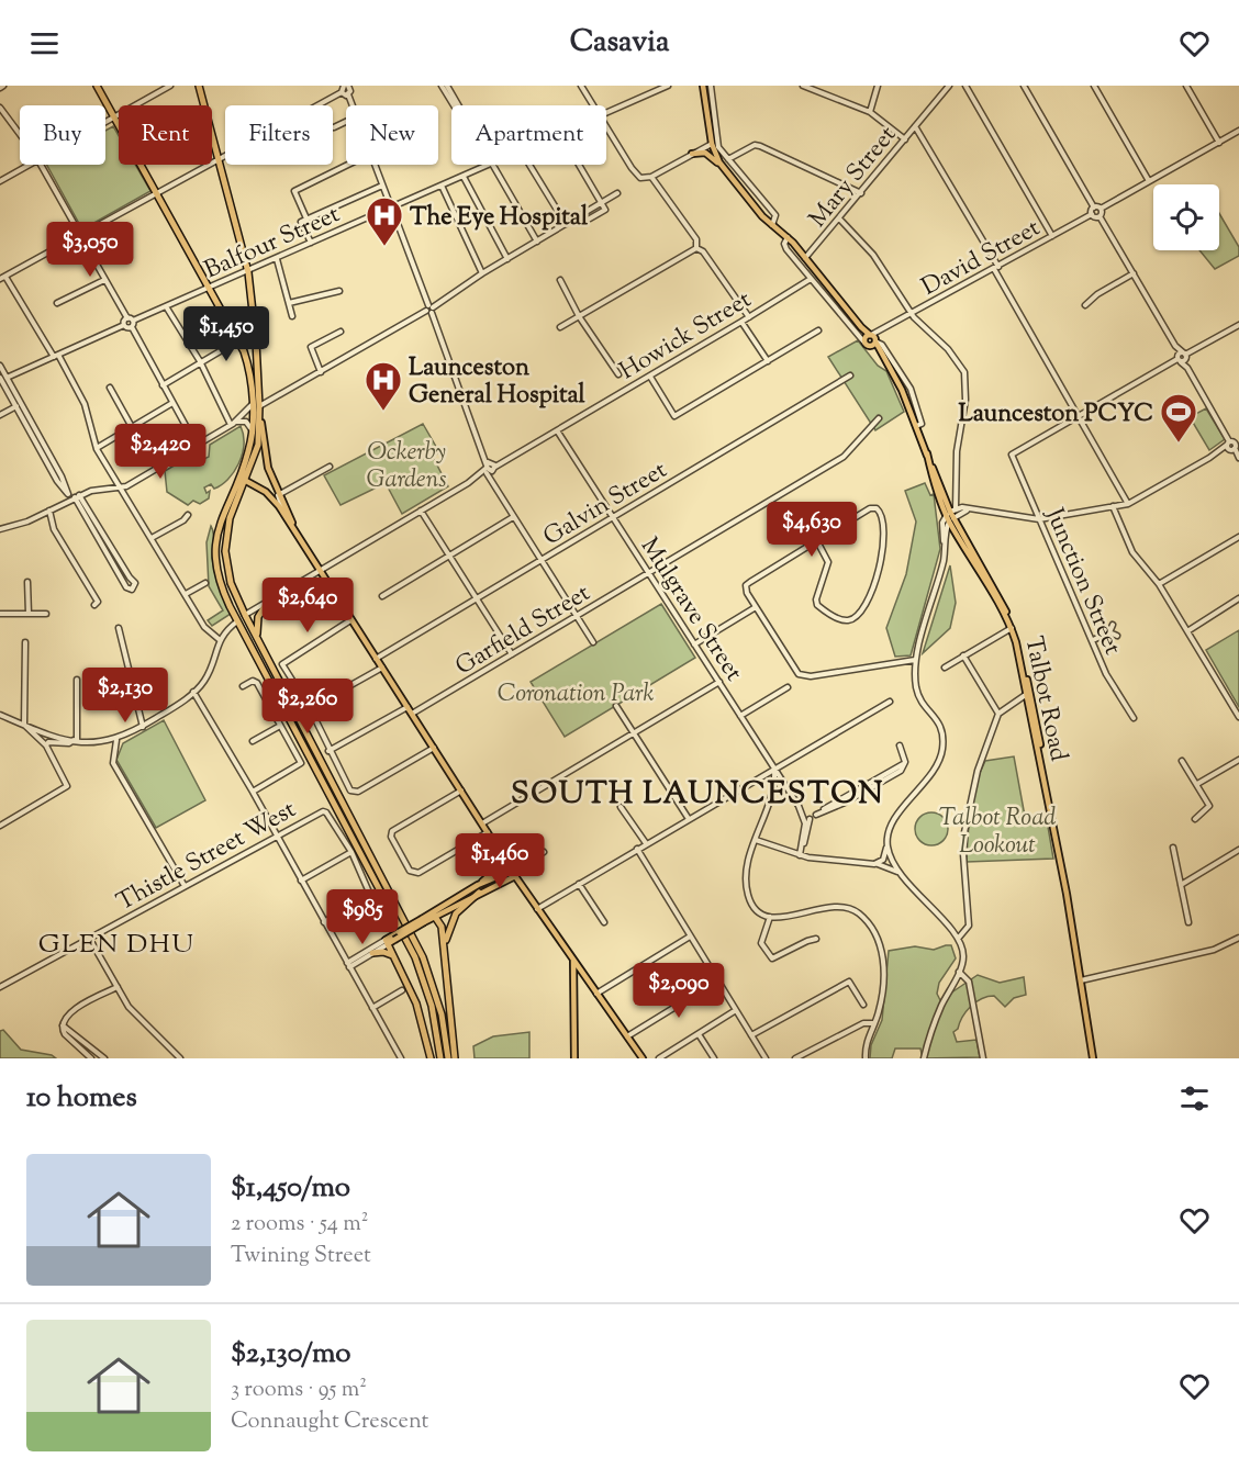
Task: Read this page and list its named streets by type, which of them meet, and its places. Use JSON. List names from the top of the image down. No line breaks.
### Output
{"streets":{"highway":["Howick Street"],"main road":["Talbot Road"],"street":["Mary Street","Balfour Street","David Street","Galvin Street","Junction Street","Mulgrave Street","Garfield Street","Thistle Street West"]},"crossings":[["Howick Street","Mulgrave Street"],["Galvin Street","Mulgrave Street"],["Mulgrave Street","Garfield Street"]],"districts":["SOUTH LAUNCESTON","GLEN DHU"],"parks":["Ockerby Gardens","Coronation Park","Talbot Road Lookout"],"places":{"hospital":["The Eye Hospital","Launceston General Hospital"],"sports":["Launceston PCYC"]},"page":{"header":"Casavia","chip":["Buy","Rent","Filters","New","Apartment"],"price":["$3,050","$1,450","$2,420","$4,630","$2,640","$2,130","$2,260","$1,460","$985","$2,090"],"heading":"10 homes","list":[{"name":"$1,450/mo","note":"2 rooms · 54 m² · Twining Street"},{"name":"$2,130/mo","note":"3 rooms · 95 m² · Connaught Crescent"}]}}
